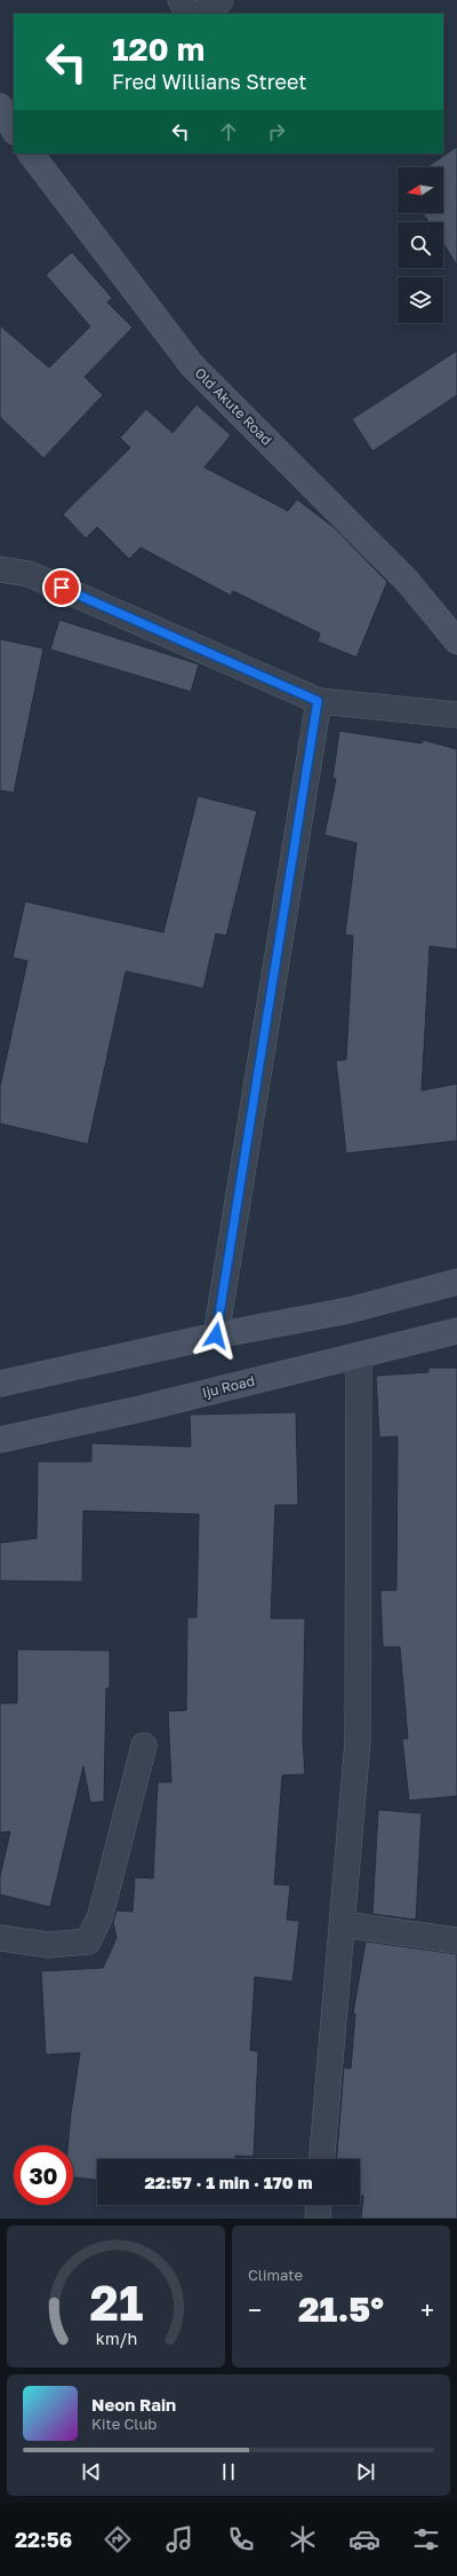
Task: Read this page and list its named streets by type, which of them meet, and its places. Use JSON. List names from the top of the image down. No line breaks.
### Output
{"streets":{"main road":["Old Akute Road","Iju Road"]},"north":"left","page":{"turn":["120 m","Fred Willians Street"],"limit":"30","trip":"22:57 · 1 min · 170 m","tile":"Climate","heat":["−","21.5°","+"],"song":["Neon Rain","Kite Club"],"tabs":"22:56","gauge":["21","km/h"]}}
